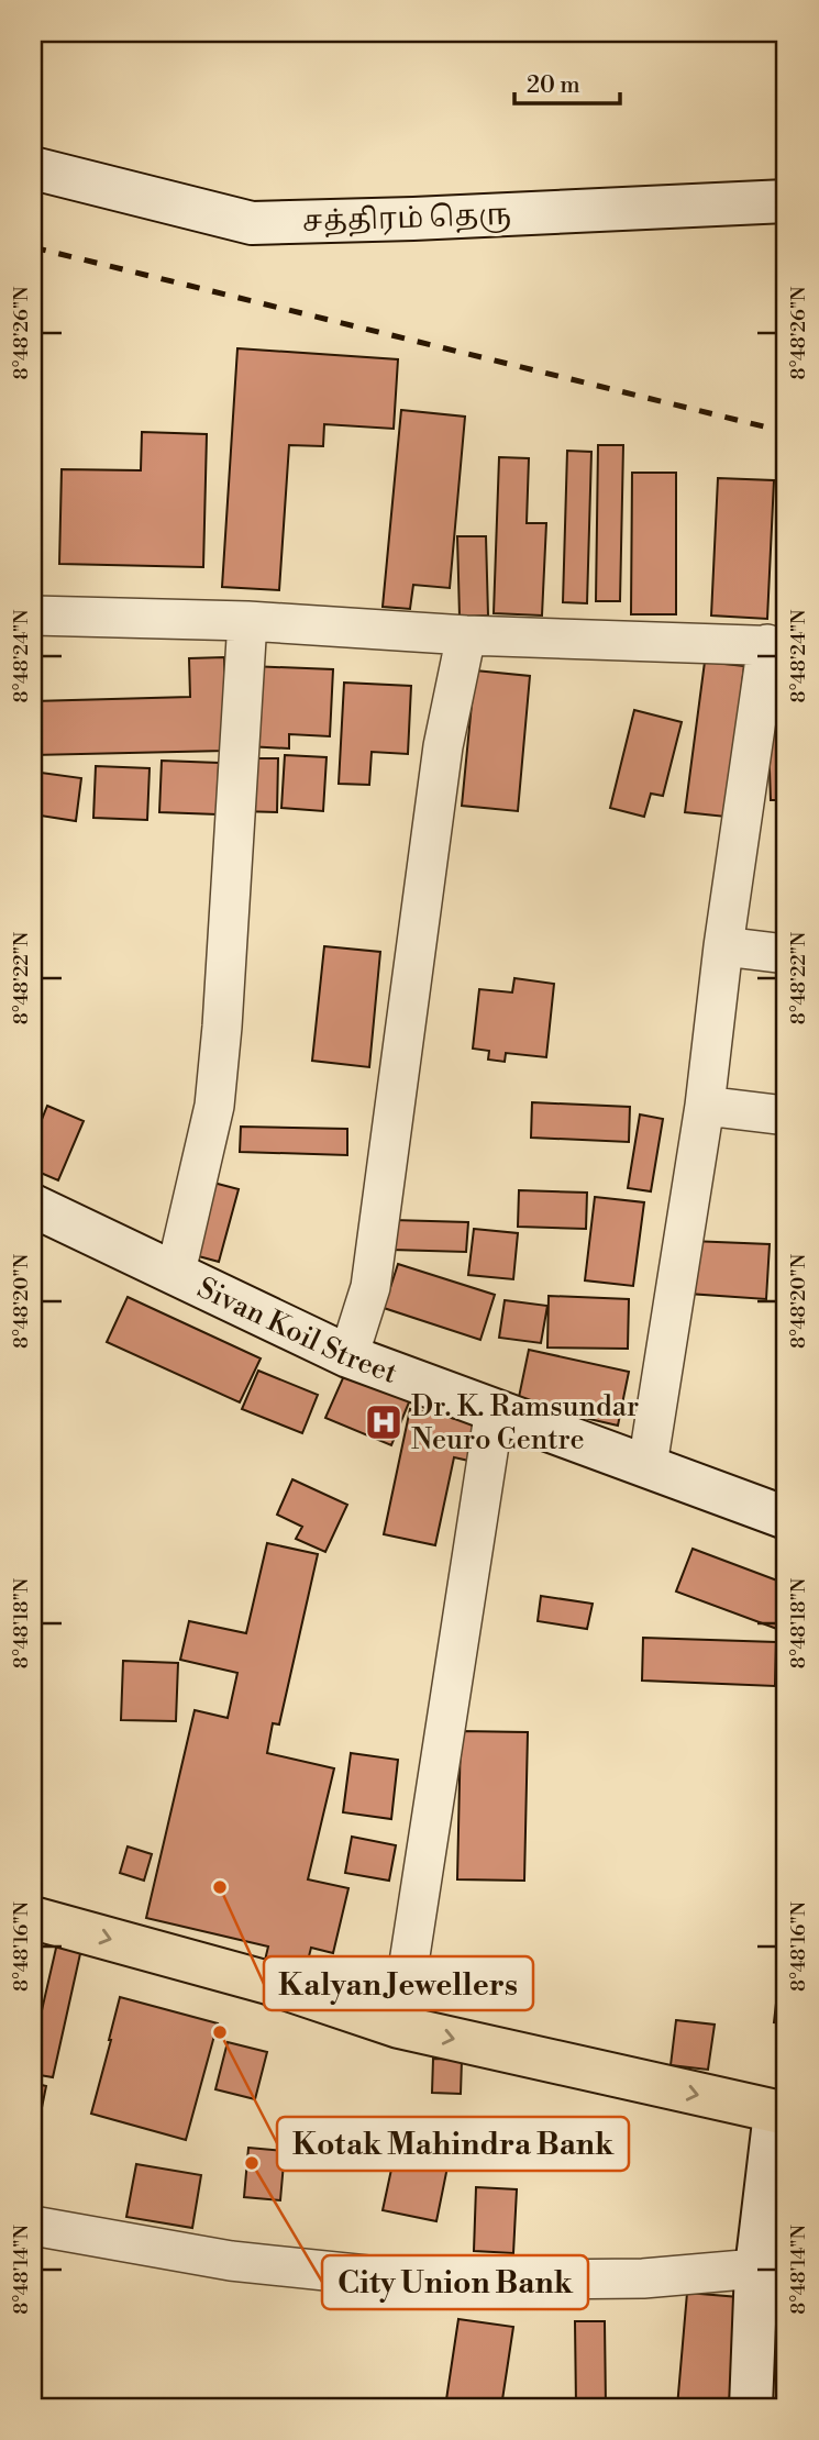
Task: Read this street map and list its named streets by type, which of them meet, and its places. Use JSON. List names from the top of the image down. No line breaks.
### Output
{"streets":{"street":["சத்திரம் தெரு","Sivan Koil Street"]},"places":{"hospital":["Dr. K. Ramsundar Neuro Centre"],"other":["Kalyan Jewellers","Kotak Mahindra Bank","City Union Bank"]},"scale_bar":"20 m","coordinates":["8°48'26\"N","8°48'24\"N","8°48'22\"N","8°48'20\"N","8°48'18\"N","8°48'16\"N","8°48'14\"N"]}
